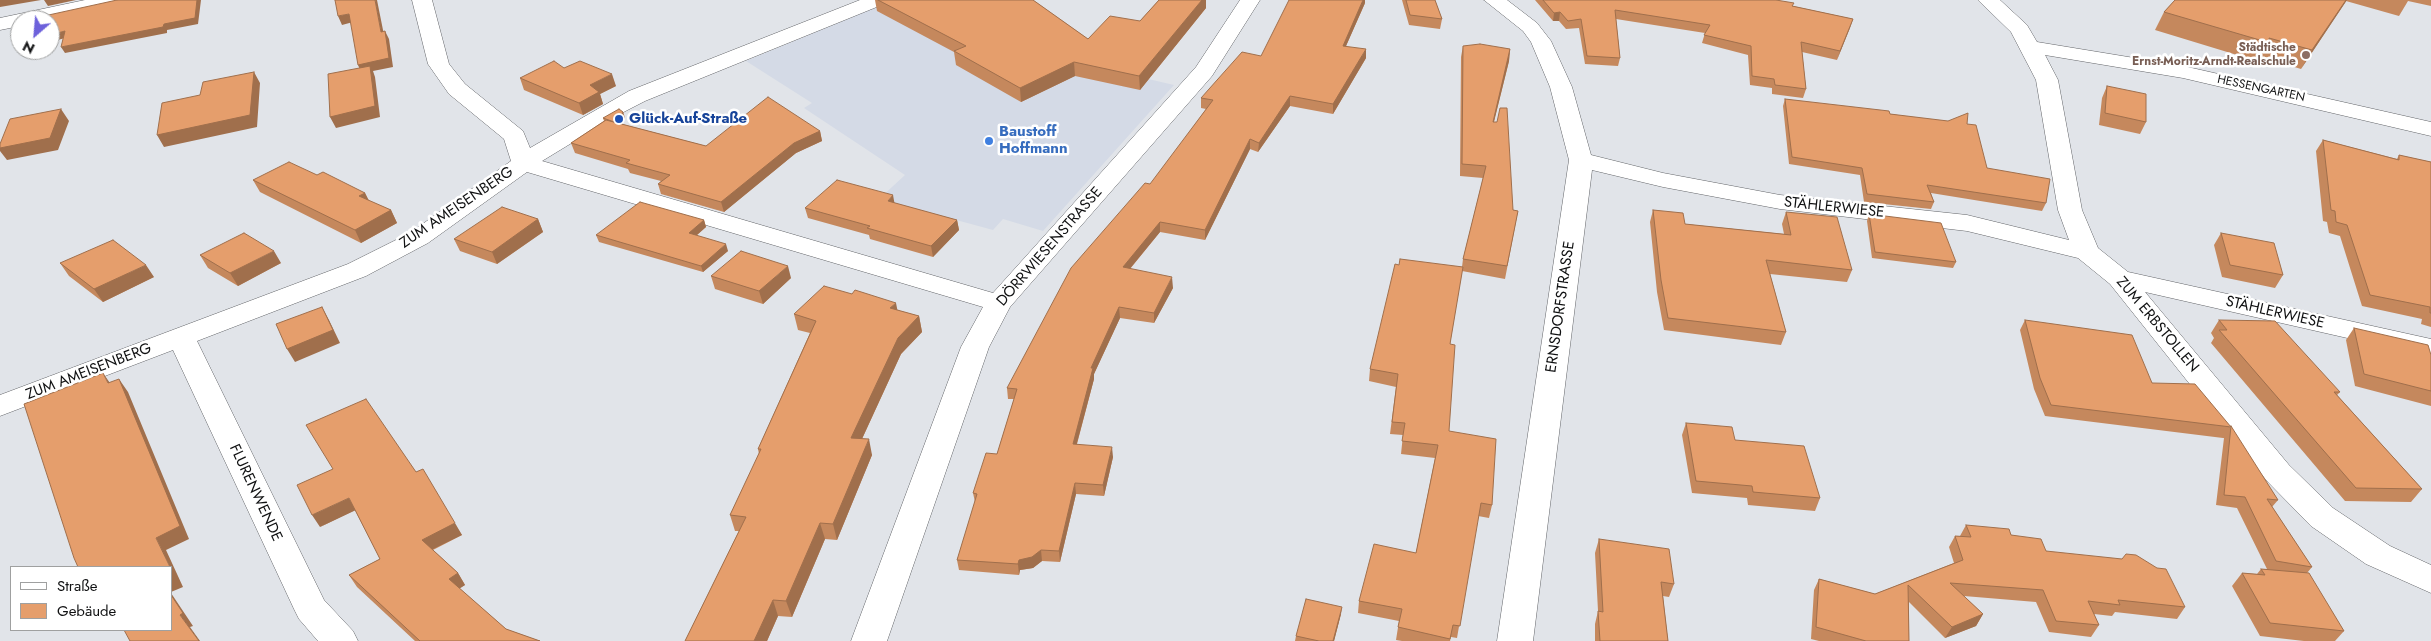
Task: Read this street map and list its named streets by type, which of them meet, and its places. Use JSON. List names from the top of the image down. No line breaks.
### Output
{"streets":{"street":["HESSENGARTEN","ZUM AMEISENBERG","STÄHLERWIESE","DÖRRWIESENSTRASSE","ERNSDORFSTRASSE","ZUM ERBSTOLLEN","FLURENWENDE"]},"crossings":[["HESSENGARTEN","ZUM ERBSTOLLEN"],["ZUM AMEISENBERG","FLURENWENDE"],["STÄHLERWIESE","ERNSDORFSTRASSE"],["STÄHLERWIESE","ZUM ERBSTOLLEN"]],"places":["Städtische Ernst-Moritz-Arndt-Realschule","Glück-Auf-Straße","Baustoff Hoffmann"],"legend":["Straße","Gebäude"],"north":"bottom left"}
